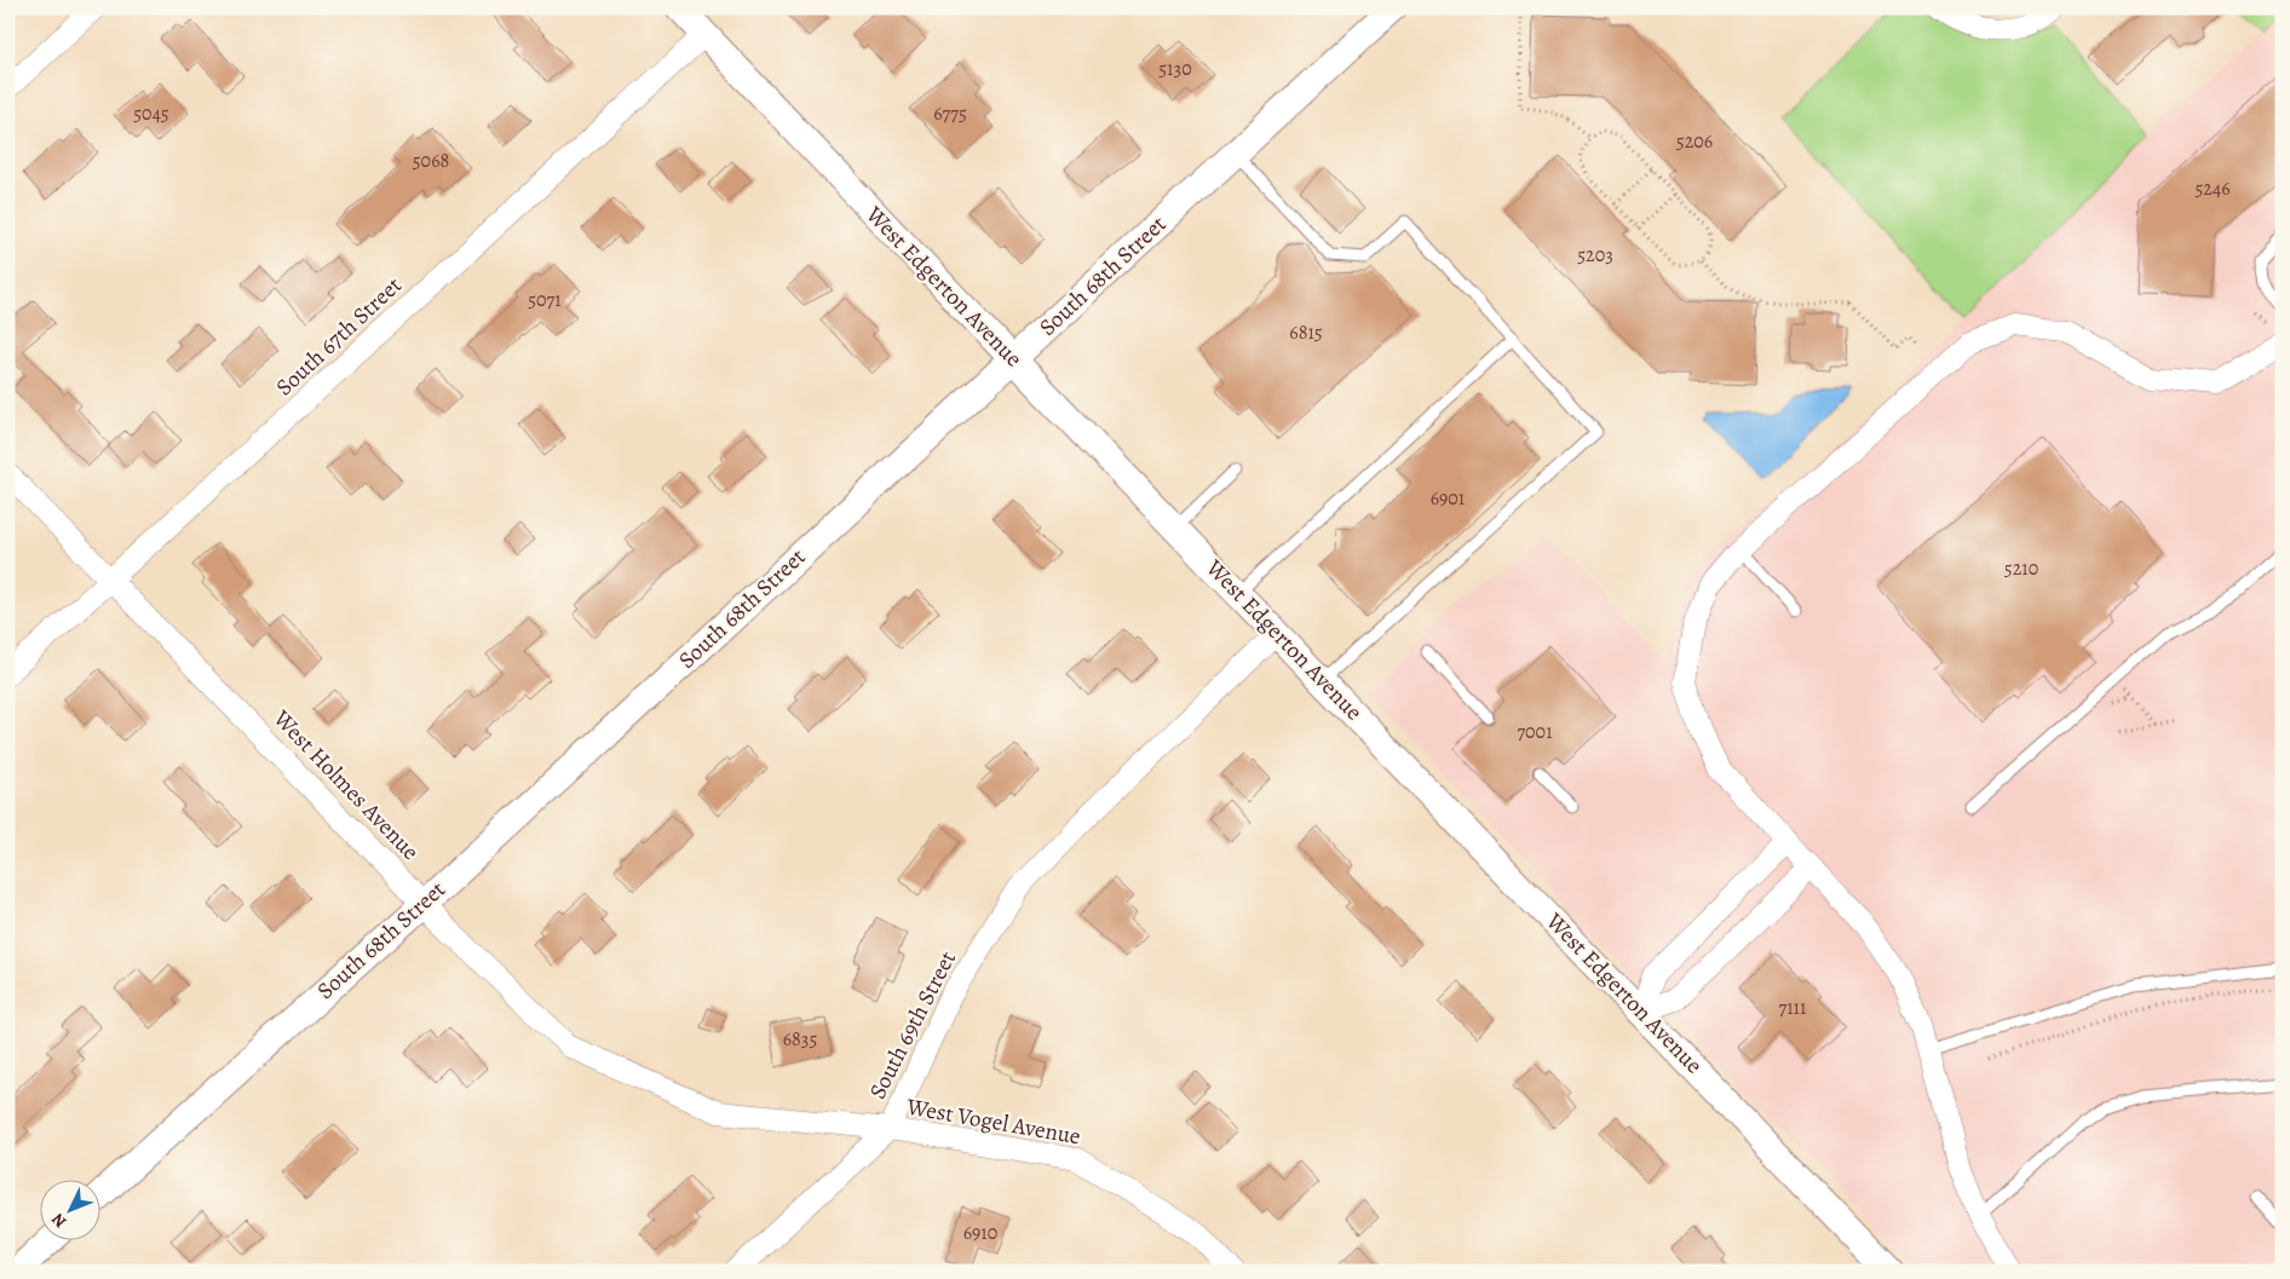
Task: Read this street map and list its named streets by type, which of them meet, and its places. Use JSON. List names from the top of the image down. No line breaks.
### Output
{"streets":{"street":["South 68th Street","West Edgerton Avenue","South 67th Street","West Holmes Avenue","South 69th Street","West Vogel Avenue"]},"crossings":[["South 68th Street","West Edgerton Avenue"],["South 68th Street","West Holmes Avenue"],["West Edgerton Avenue","South 67th Street"],["West Edgerton Avenue","South 69th Street"],["South 67th Street","West Holmes Avenue"],["West Holmes Avenue","South 69th Street"],["West Holmes Avenue","West Vogel Avenue"],["South 69th Street","West Vogel Avenue"]],"house_numbers":["5130","5045","6775","5206","5068","5246","5203","5071","6815","6901","5210","7001","7111","6835","6910"],"north":"bottom left"}
